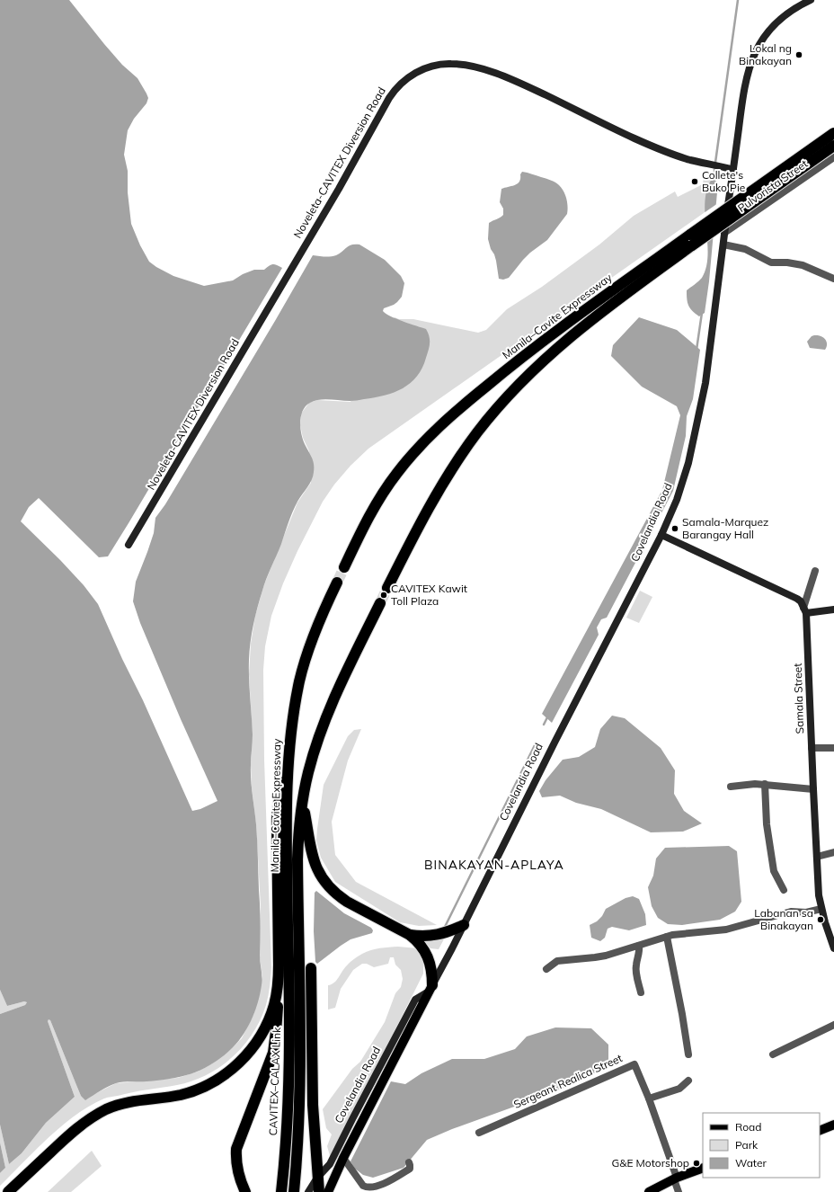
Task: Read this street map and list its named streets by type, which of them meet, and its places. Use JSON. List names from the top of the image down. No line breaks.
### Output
{"streets":{"highway":["Manila–Cavite Expressway","CAVITEX–CALAX Link"],"main road":["Noveleta-CAVITEX Diversion Road","Covelandia Road","Samala Street"],"street":["Pulvorista Street","Sergeant Realica Street"]},"crossings":[["Noveleta-CAVITEX Diversion Road","Covelandia Road"],["Pulvorista Street","Covelandia Road"],["Manila–Cavite Expressway","CAVITEX–CALAX Link"]],"districts":["BINAKAYAN-APLAYA"],"places":["Lokal ng Binakayan","Collete's Buko Pie","Samala-Marquez Barangay Hall","CAVITEX Kawit Toll Plaza","Labanan sa Binakayan","G&E Motorshop"],"legend":["Road","Park","Water"]}
